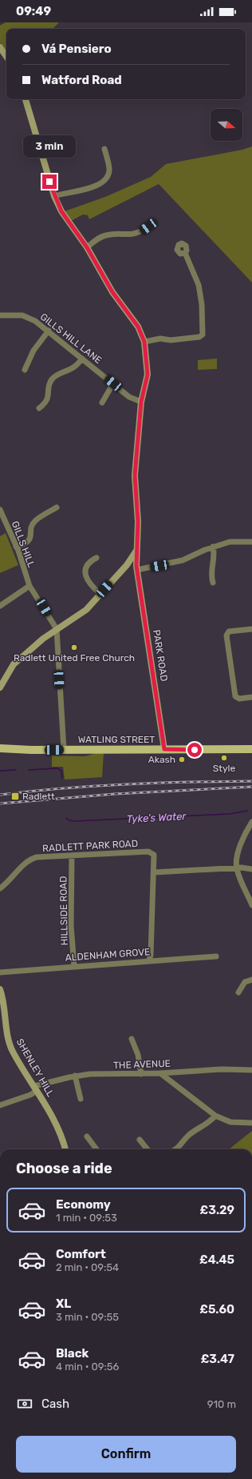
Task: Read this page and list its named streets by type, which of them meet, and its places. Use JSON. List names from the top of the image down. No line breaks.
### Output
{"streets":{"main road":["PARK ROAD","WATLING STREET","SHENLEY HILL"],"street":["GILLS HILL LANE","GILLS HILL","RADLETT PARK ROAD","HILLSIDE ROAD","ALDENHAM GROVE","THE AVENUE"]},"crossings":[["GILLS HILL LANE","PARK ROAD"],["PARK ROAD","WATLING STREET"],["RADLETT PARK ROAD","HILLSIDE ROAD"],["HILLSIDE ROAD","ALDENHAM GROVE"],["THE AVENUE","SHENLEY HILL"]],"water":["Tyke's Water"],"places":{"other":["Radlett United Free Church","Style","Akash"],"transit":["Radlett"]},"north":"right","page":{"status":"09:49","banner":["Vá Pensiero","Watford Road"],"bubble":"3 min","heading":"Choose a ride","list":[{"name":"Economy","note":"1 min · 09:53","value":"£3.29"},{"name":"Comfort","note":"2 min · 09:54","value":"£4.45"},{"name":"XL","note":"3 min · 09:55","value":"£5.60"},{"name":"Black","note":"4 min · 09:56","value":"£3.47"}],"pay":["Cash","910 m"],"buttons":"Confirm"}}
